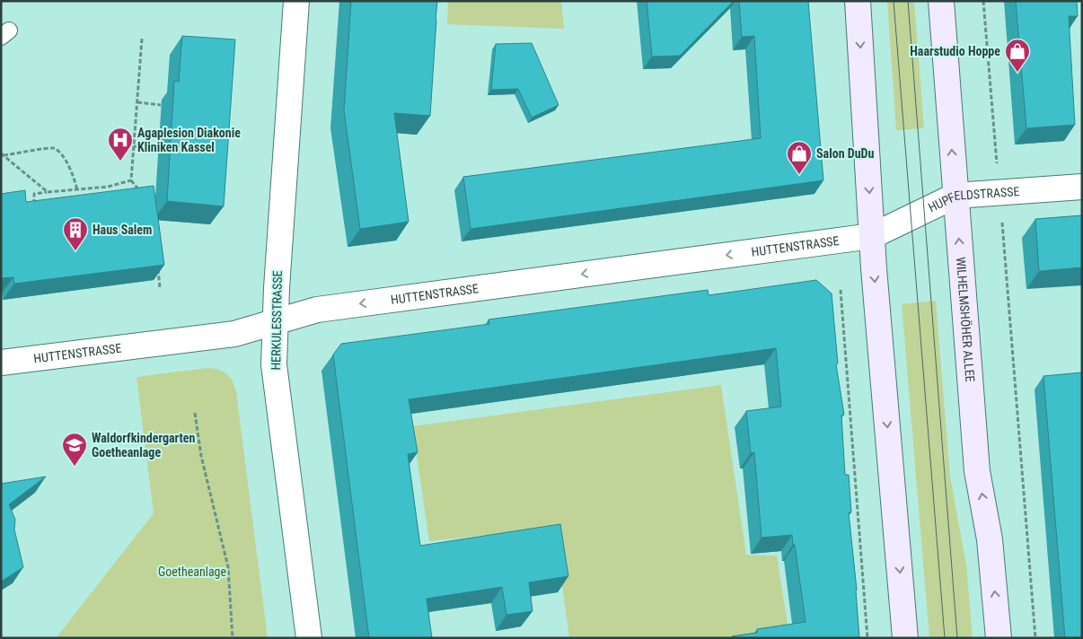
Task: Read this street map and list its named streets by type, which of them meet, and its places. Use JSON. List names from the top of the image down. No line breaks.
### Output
{"streets":{"main road":["WILHELMSHÖHER ALLEE"],"street":["HUPFELDSTRASSE","HUTTENSTRASSE","HERKULESSTRASSE"]},"crossings":[["HUPFELDSTRASSE","HUTTENSTRASSE"],["HUPFELDSTRASSE","WILHELMSHÖHER ALLEE"],["HUTTENSTRASSE","HERKULESSTRASSE"]],"one_way":["HUTTENSTRASSE"],"parks":["Goetheanlage"],"places":{"shop":["Haarstudio Hoppe","Salon DuDu"],"hospital":["Agaplesion Diakonie Kliniken Kassel"],"building":["Haus Salem"],"school or university":["Waldorfkindergarten Goetheanlage"]}}
